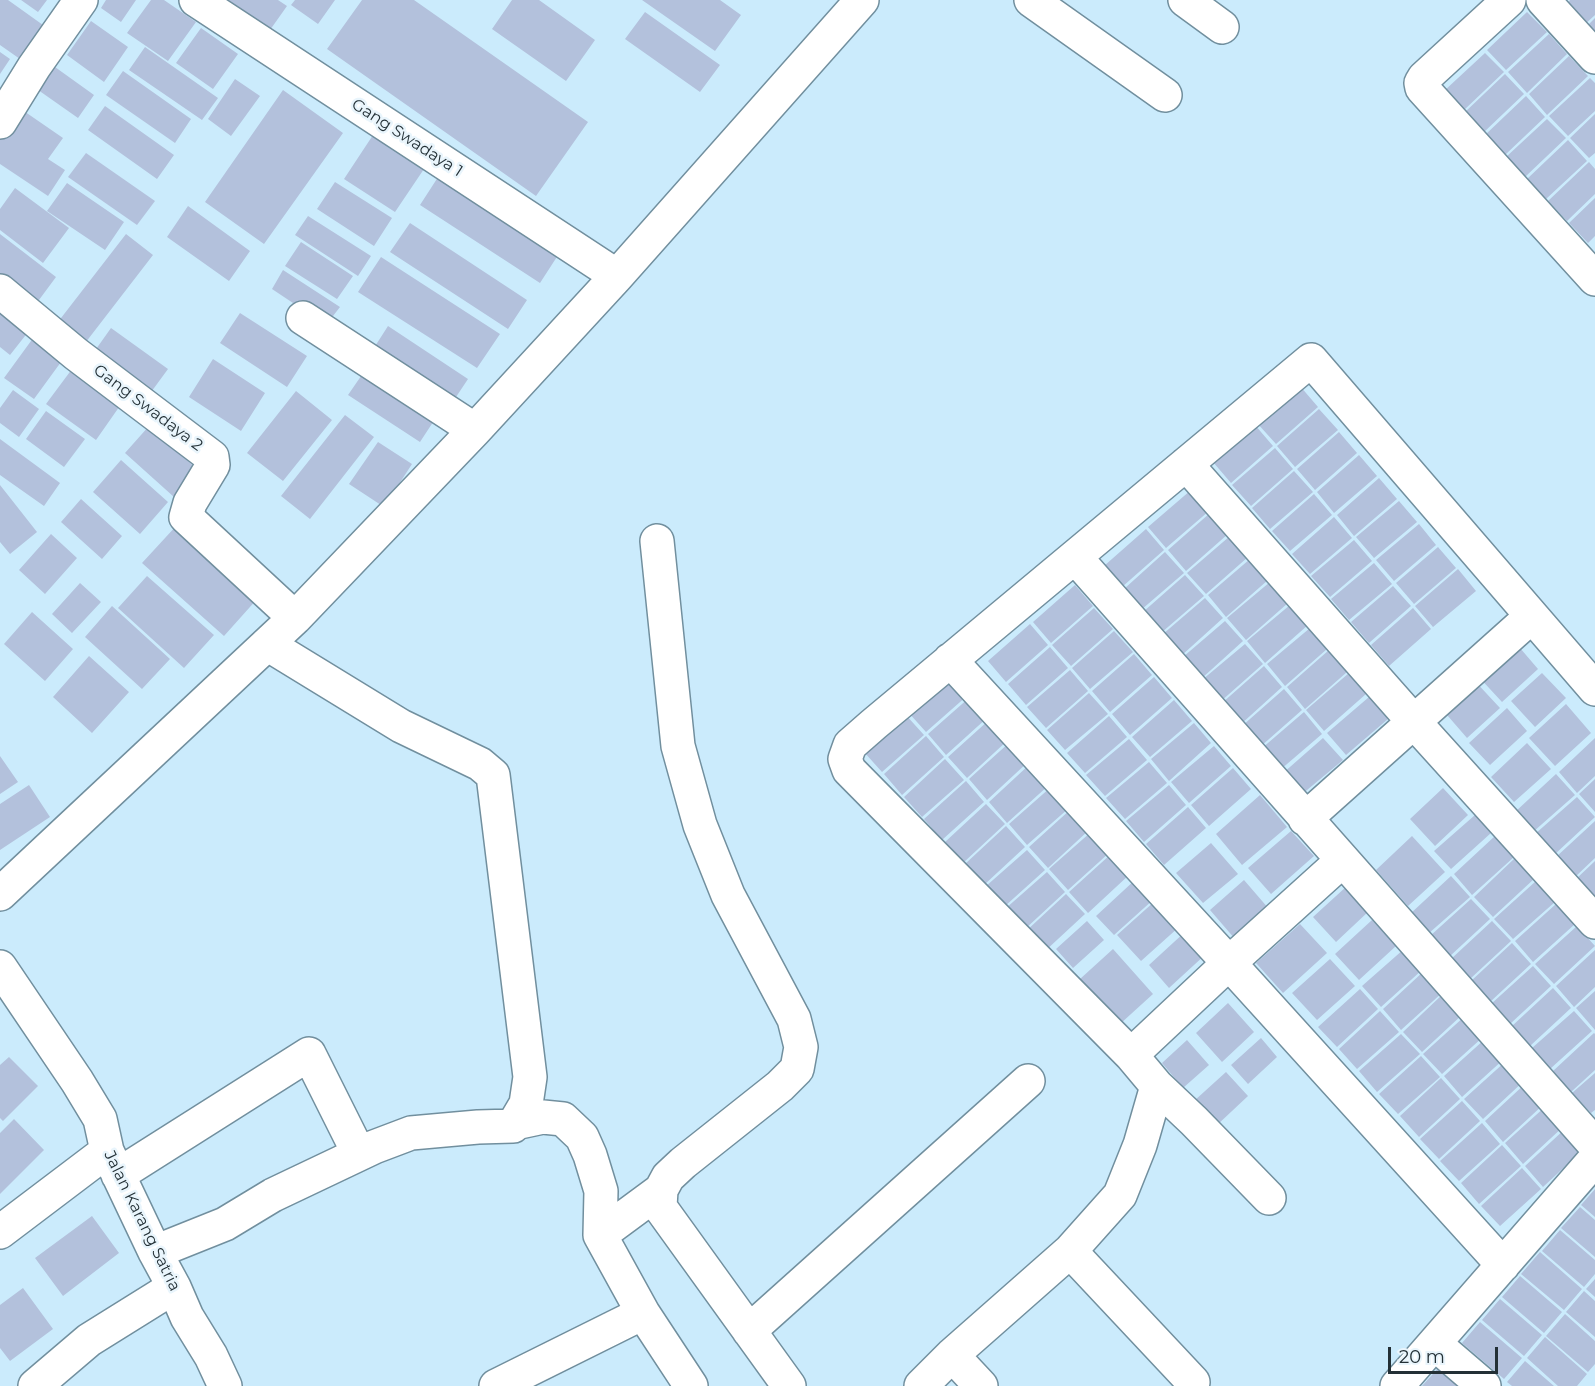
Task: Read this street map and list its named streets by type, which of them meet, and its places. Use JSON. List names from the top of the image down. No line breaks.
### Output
{"streets":{"street":["Gang Swadaya 1","Gang Swadaya 2","Jalan Karang Satria"]},"scale_bar":"20 m"}
